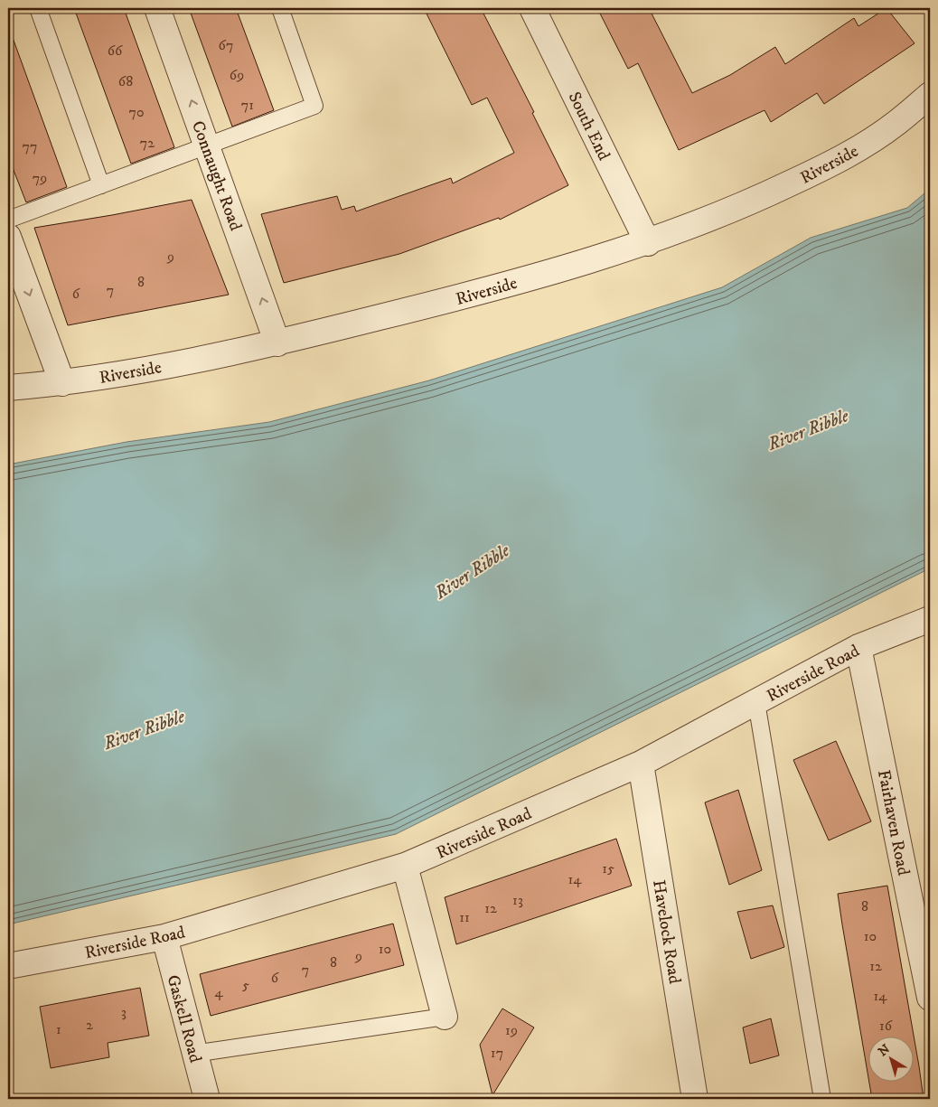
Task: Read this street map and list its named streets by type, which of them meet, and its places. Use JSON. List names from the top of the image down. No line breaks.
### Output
{"streets":{"street":["South End","Riverside","Connaught Road","Riverside Road","Fairhaven Road","Havelock Road","Gaskell Road"]},"crossings":[["South End","Riverside"],["Riverside","Connaught Road"],["Riverside Road","Fairhaven Road"],["Riverside Road","Havelock Road"],["Riverside Road","Gaskell Road"]],"water":["River Ribble"],"house_numbers":["67","66","69","68","71","70","72","77","79","9","8","7","6","15","14","13","8","12","11","10","10","9","8","12","7","6","5","4","14","3","2","16","1","19","17"],"north":"top left"}
